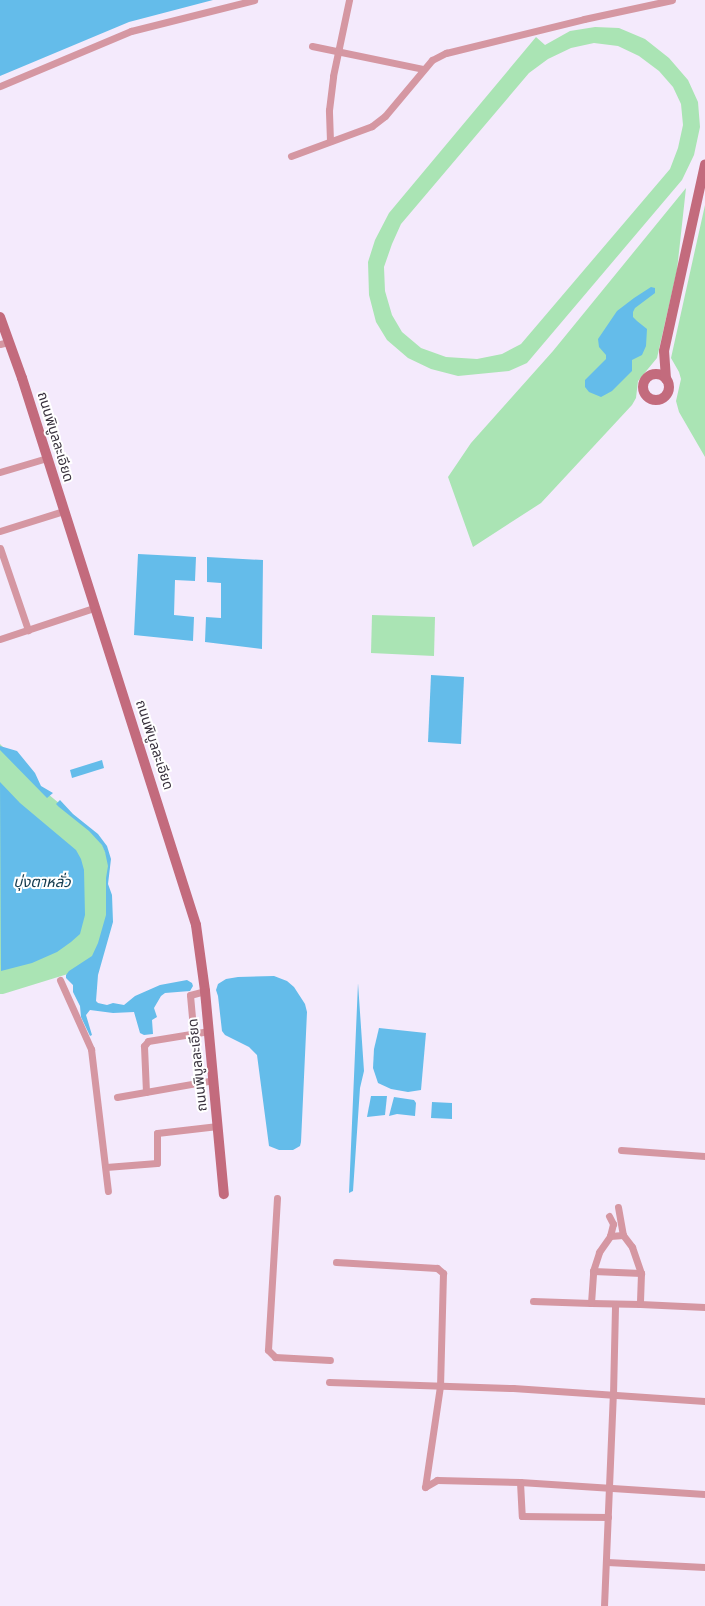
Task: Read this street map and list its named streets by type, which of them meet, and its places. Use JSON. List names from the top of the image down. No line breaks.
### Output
{"streets":{"street":["ถนนพิบูลละเอียด"]},"water":["บุ่งตาหลั่ว"]}
